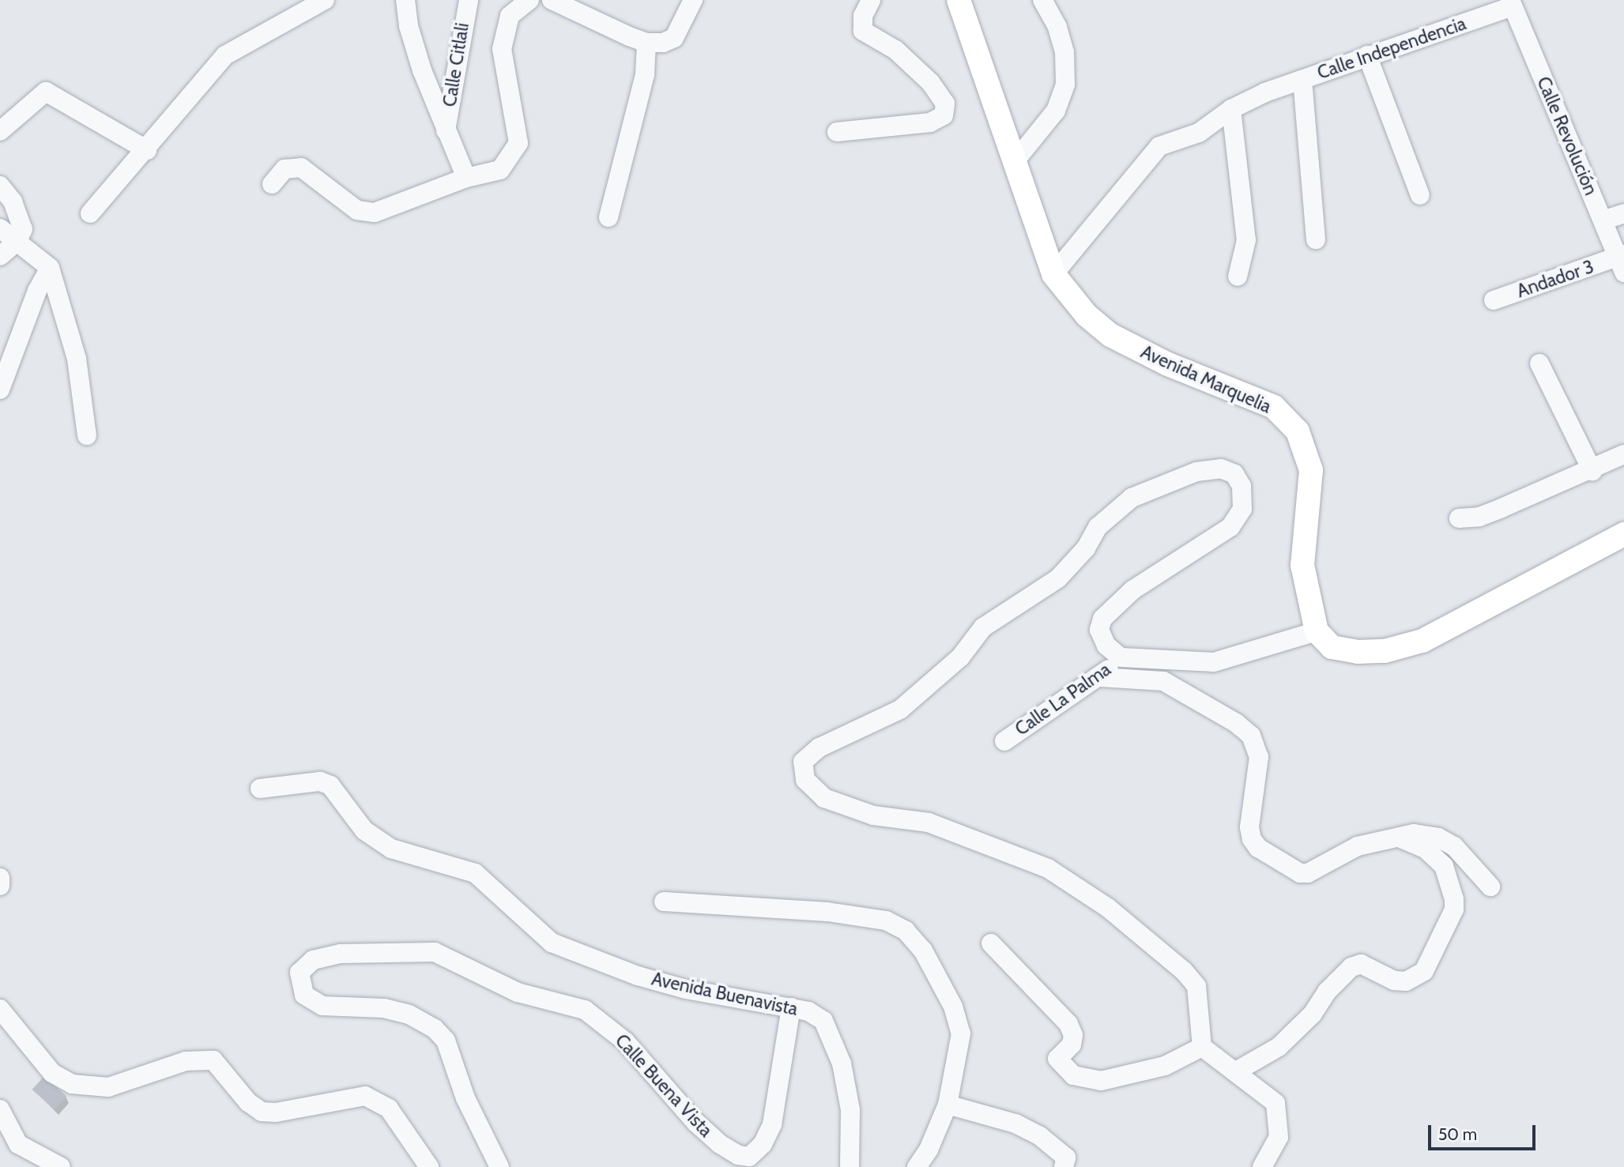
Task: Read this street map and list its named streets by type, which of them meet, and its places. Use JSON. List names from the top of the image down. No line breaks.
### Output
{"streets":{"main road":["Avenida Marquelia"],"street":["Calle Independencia","Calle Citlali","Calle Revolución","Andador 3","Calle La Palma","Avenida Buenavista","Calle Buena Vista"]},"crossings":[["Calle Independencia","Calle Revolución"],["Calle Independencia","Avenida Marquelia"],["Calle Revolución","Andador 3"],["Avenida Buenavista","Calle Buena Vista"]],"scale_bar":"50 m"}
